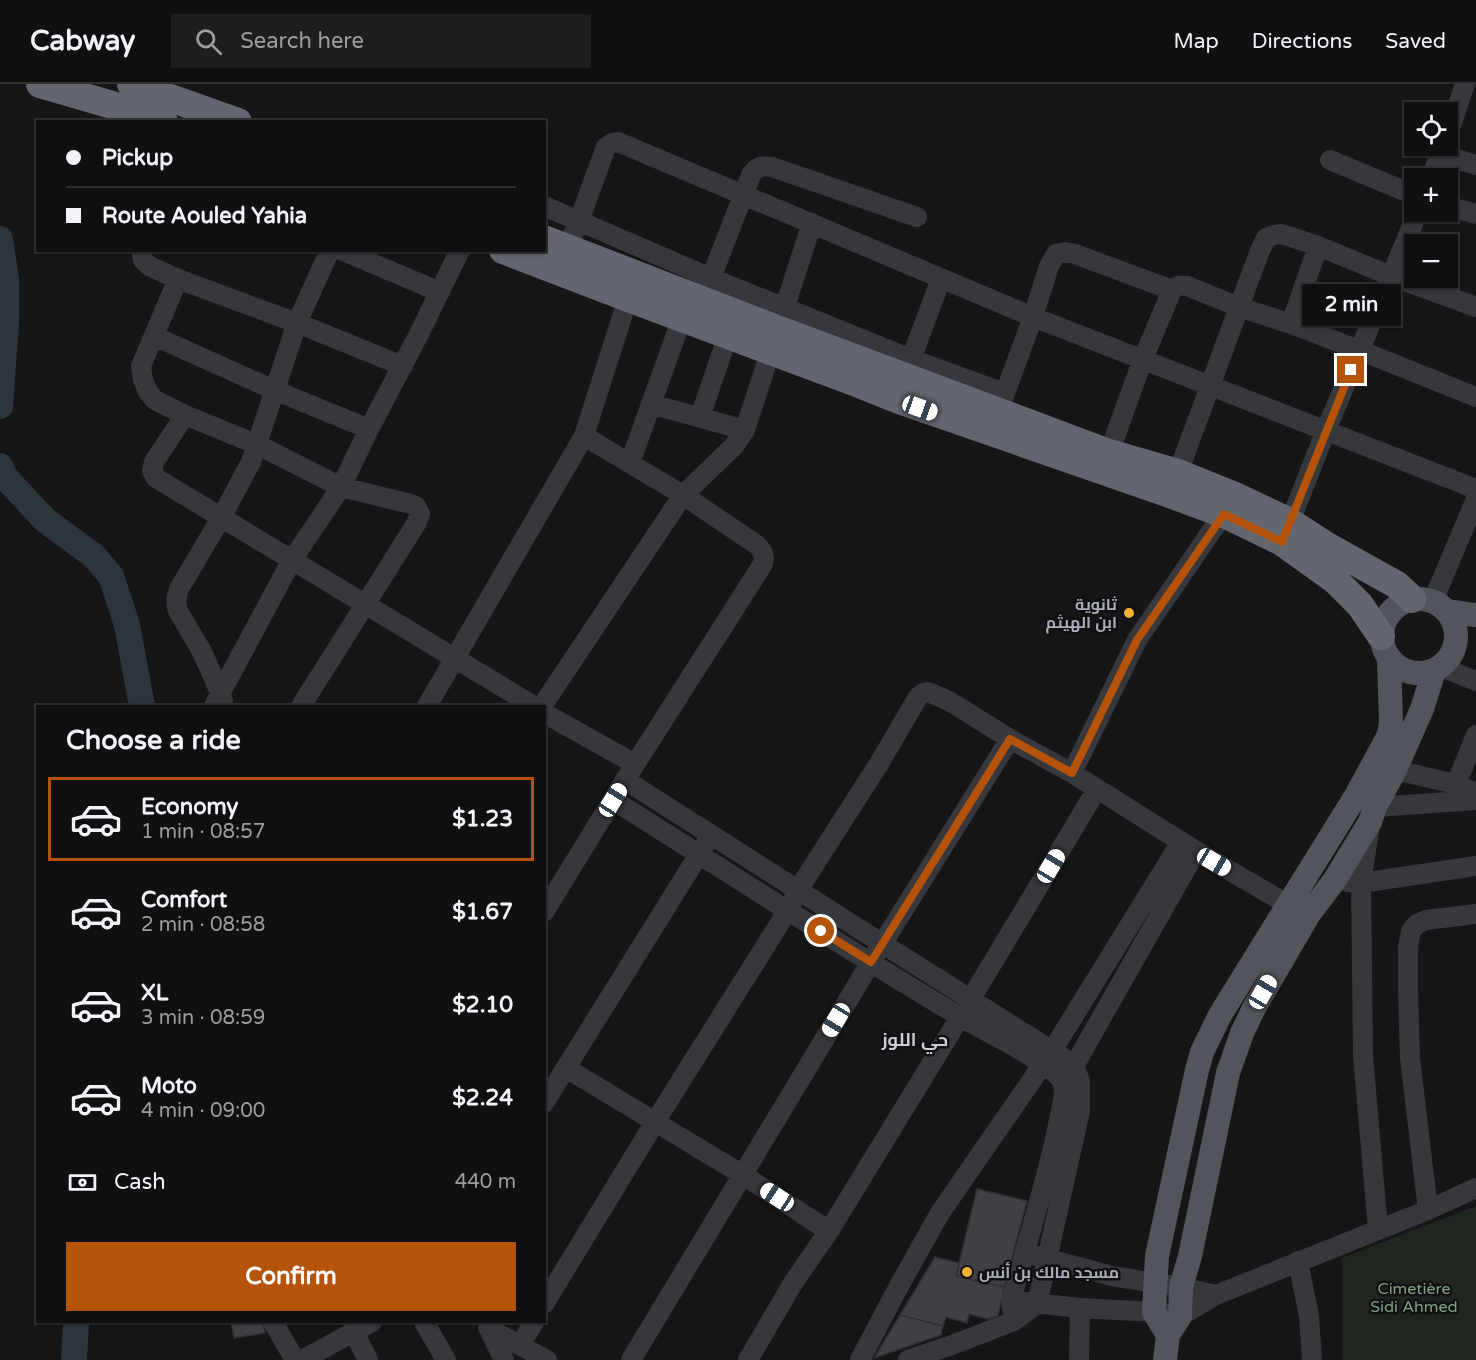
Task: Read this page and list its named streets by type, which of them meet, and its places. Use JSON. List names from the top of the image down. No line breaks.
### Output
{"districts":["حي اللوز"],"parks":["Cimetière Sidi Ahmed"],"places":["ثانوية ابن الهيثم","مسجد مالك بن أنس"],"page":{"header":"Cabway","search":"Search here","nav":["Map","Directions","Saved"],"map_buttons":["+","−"],"banner":["Pickup","Route Aouled Yahia"],"bubble":"2 min","heading":"Choose a ride","list":[{"name":"Economy","note":"1 min · 08:57","value":"$1.23"},{"name":"Comfort","note":"2 min · 08:58","value":"$1.67"},{"name":"XL","note":"3 min · 08:59","value":"$2.10"},{"name":"Moto","note":"4 min · 09:00","value":"$2.24"}],"pay":["Cash","440 m"],"buttons":"Confirm"}}
